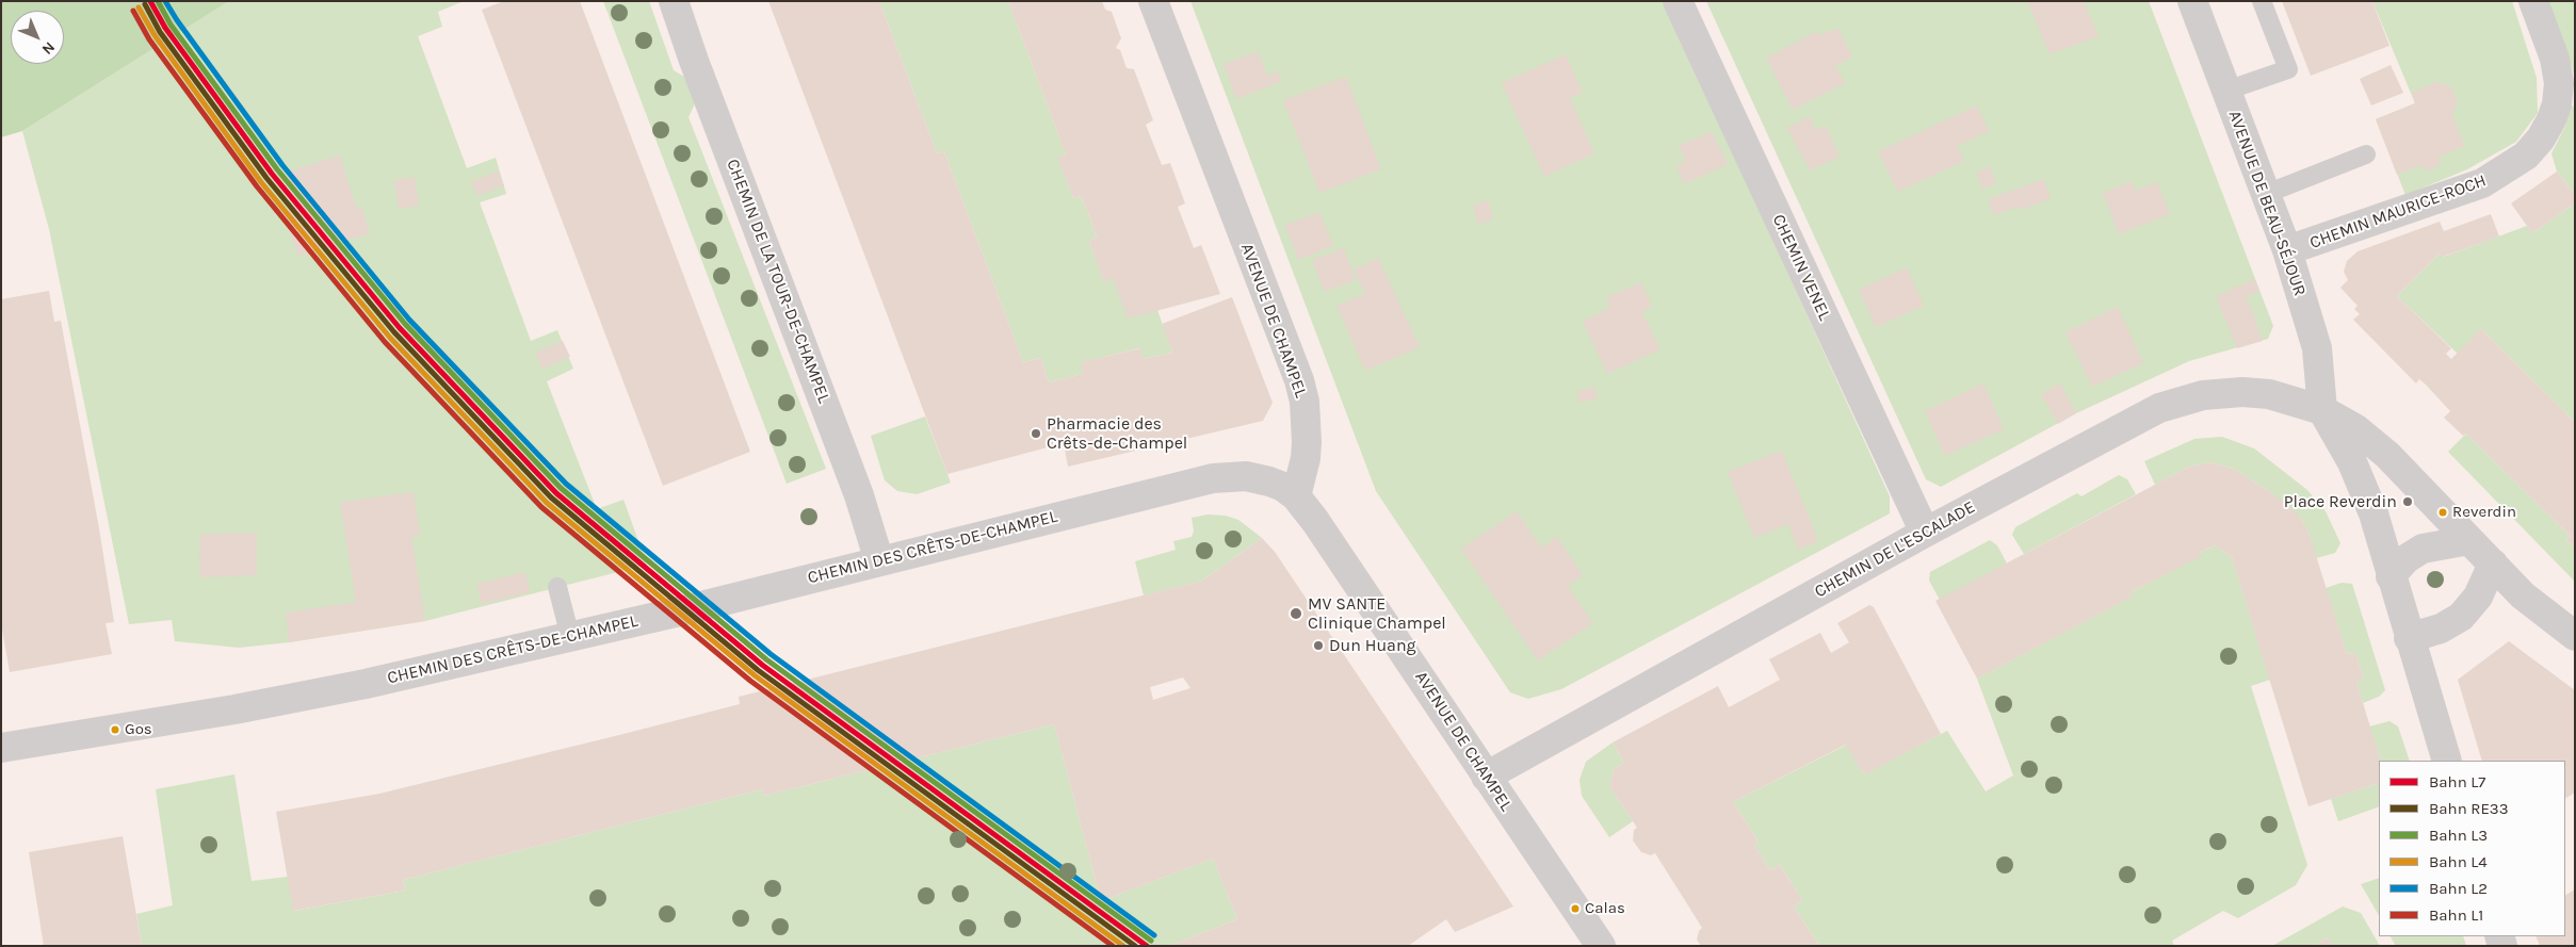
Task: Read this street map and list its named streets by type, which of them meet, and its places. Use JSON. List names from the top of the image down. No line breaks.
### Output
{"streets":{"street":["AVENUE DE BEAU-SÉJOUR","CHEMIN MAURICE-ROCH","CHEMIN VENEL","CHEMIN DE LA TOUR-DE-CHAMPEL","AVENUE DE CHAMPEL","CHEMIN DES CRÊTS-DE-CHAMPEL","CHEMIN DE L'ESCALADE"]},"crossings":[["AVENUE DE BEAU-SÉJOUR","CHEMIN MAURICE-ROCH"],["AVENUE DE BEAU-SÉJOUR","CHEMIN DE L'ESCALADE"],["CHEMIN VENEL","CHEMIN DE L'ESCALADE"],["CHEMIN DE LA TOUR-DE-CHAMPEL","CHEMIN DES CRÊTS-DE-CHAMPEL"],["AVENUE DE CHAMPEL","CHEMIN DES CRÊTS-DE-CHAMPEL"],["AVENUE DE CHAMPEL","CHEMIN DE L'ESCALADE"]],"places":["Pharmacie des Crêts-de-Champel","Place Reverdin","Reverdin","MV SANTE Clinique Champel","Dun Huang","Gos","Calas"],"lines":["rail line L7","rail line L3","rail line L2","rail line RE33","rail line L4","rail line L1"],"legend":["Bahn L7","Bahn RE33","Bahn L3","Bahn L4","Bahn L2","Bahn L1"],"north":"bottom right"}
